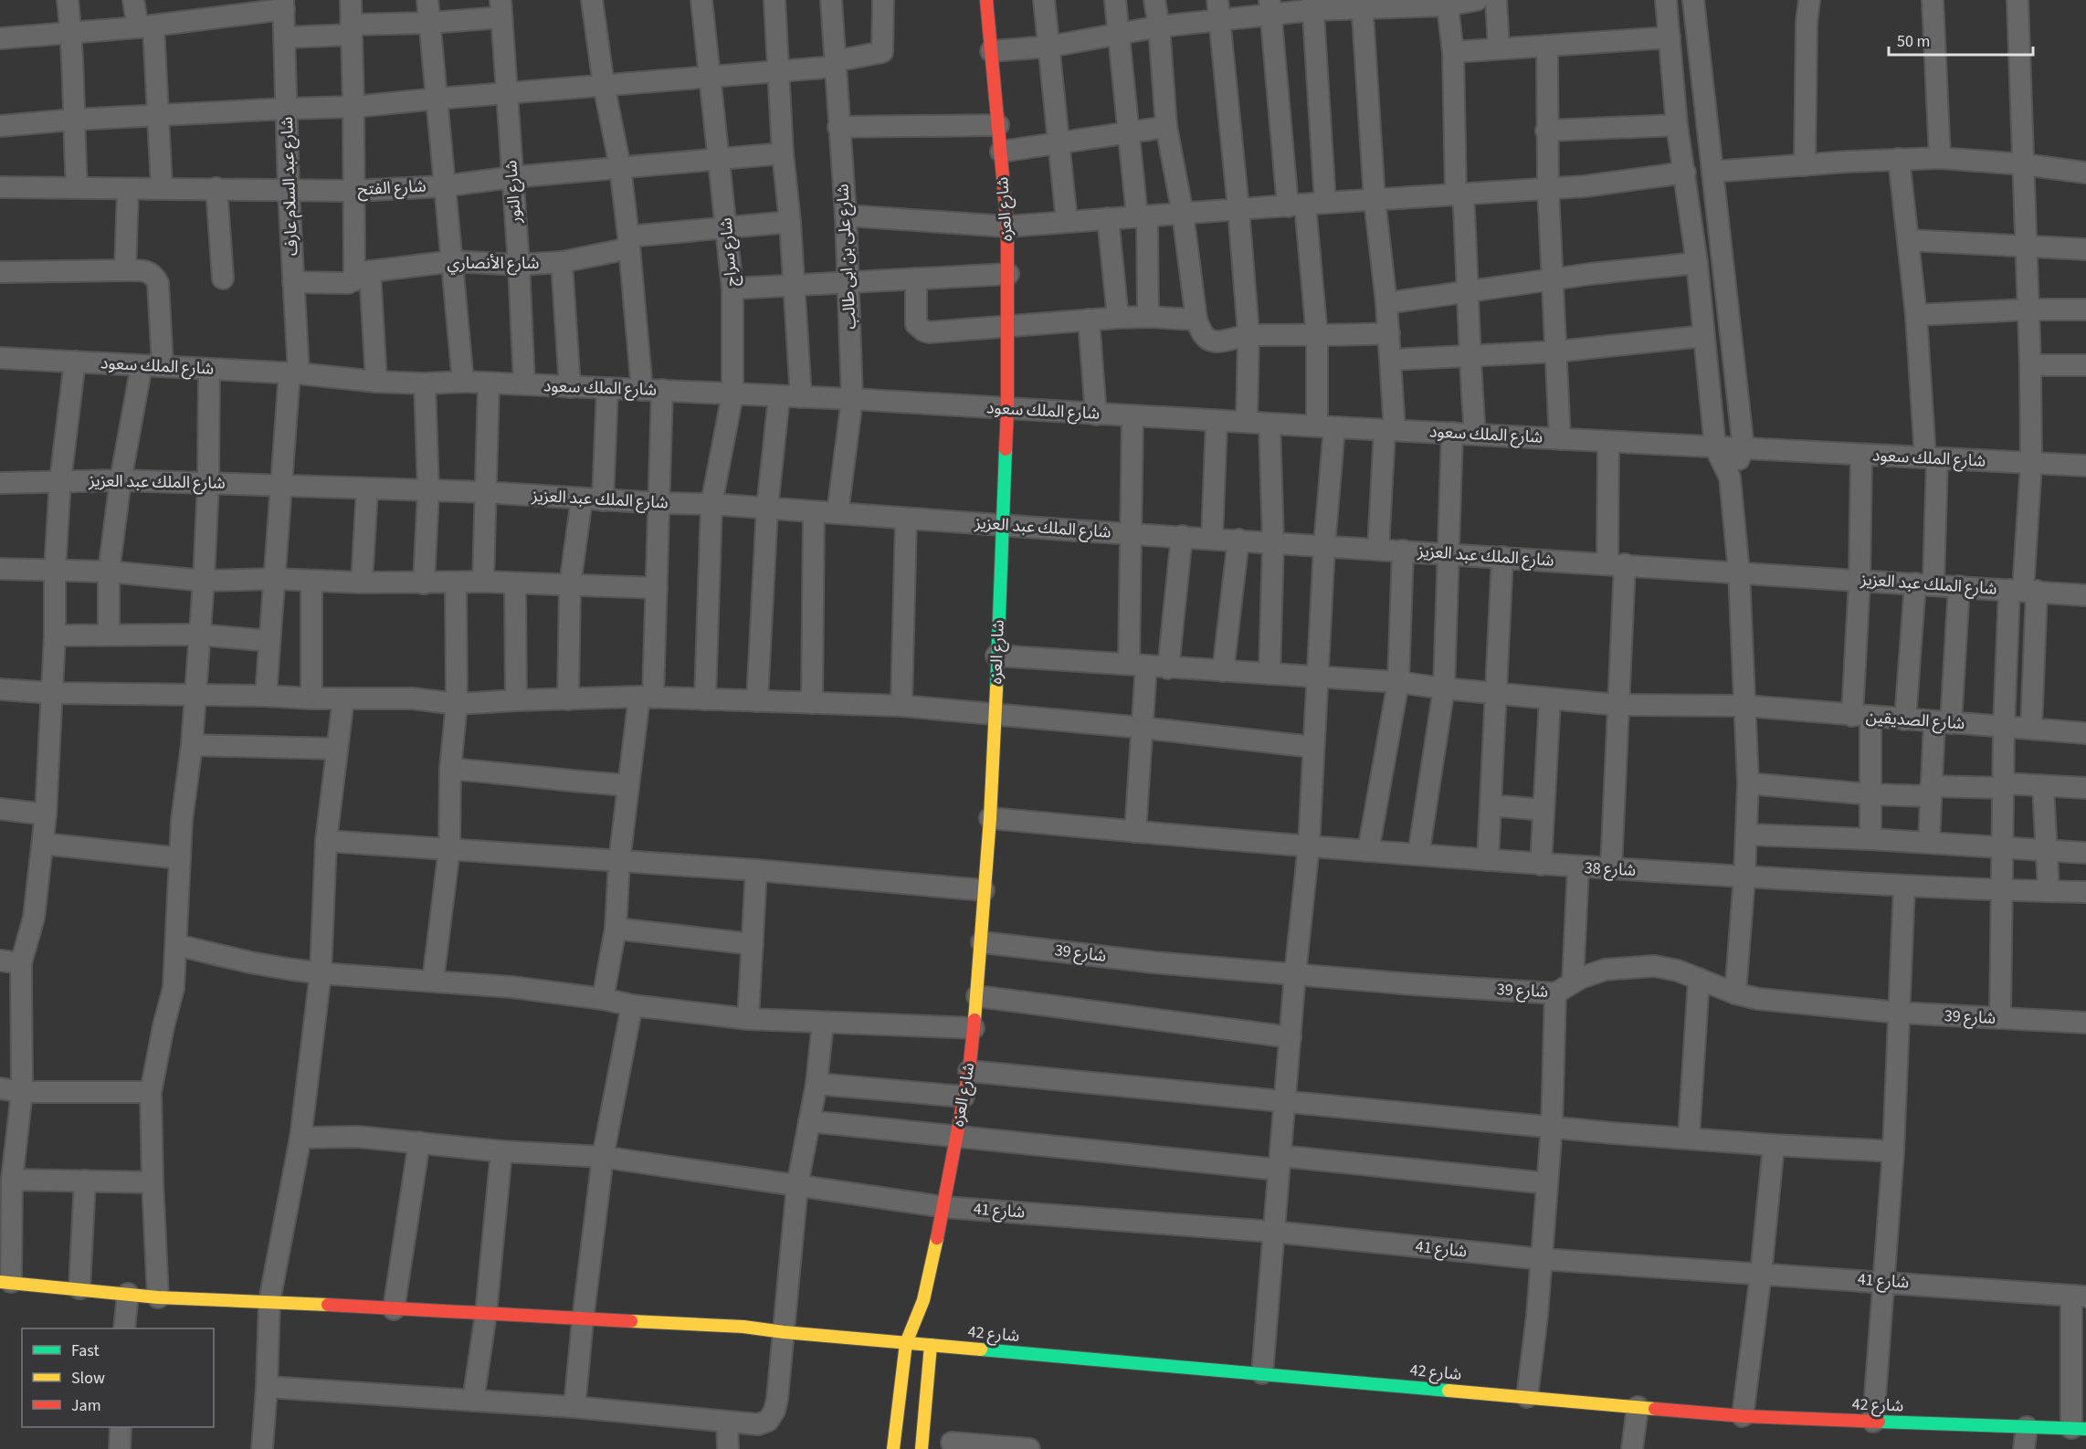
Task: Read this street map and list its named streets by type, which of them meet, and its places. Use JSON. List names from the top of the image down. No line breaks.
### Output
{"streets":{"street":["شارع عبد السلام عارف","شارع الفتح","شارع النور","شارع العزه","شارع سراج","شارع على بن ابى طالب","شارع الأنصاري","شارع الملك سعود","شارع الملك عبد العزيز","شارع الصديقين","شارع 38","شارع 39","شارع 41","شارع 42"]},"crossings":[["شارع عبد السلام عارف","شارع الفتح"],["شارع عبد السلام عارف","شارع الأنصاري"],["شارع عبد السلام عارف","شارع الملك سعود"],["شارع عبد السلام عارف","شارع الملك عبد العزيز"],["شارع الفتح","شارع النور"],["شارع الفتح","شارع سراج"],["شارع النور","شارع الأنصاري"],["شارع النور","شارع الملك سعود"],["شارع العزه","شارع الملك سعود"],["شارع العزه","شارع الملك عبد العزيز"],["شارع العزه","شارع الصديقين"],["شارع العزه","شارع 38"],["شارع العزه","شارع 39"],["شارع العزه","شارع 41"],["شارع العزه","شارع 42"],["شارع سراج","شارع الأنصاري"],["شارع سراج","شارع الملك سعود"],["شارع سراج","شارع الملك عبد العزيز"],["شارع على بن ابى طالب","شارع الملك سعود"],["شارع على بن ابى طالب","شارع الملك عبد العزيز"]],"legend":["Fast","Slow","Jam"],"scale_bar":"50 m"}
